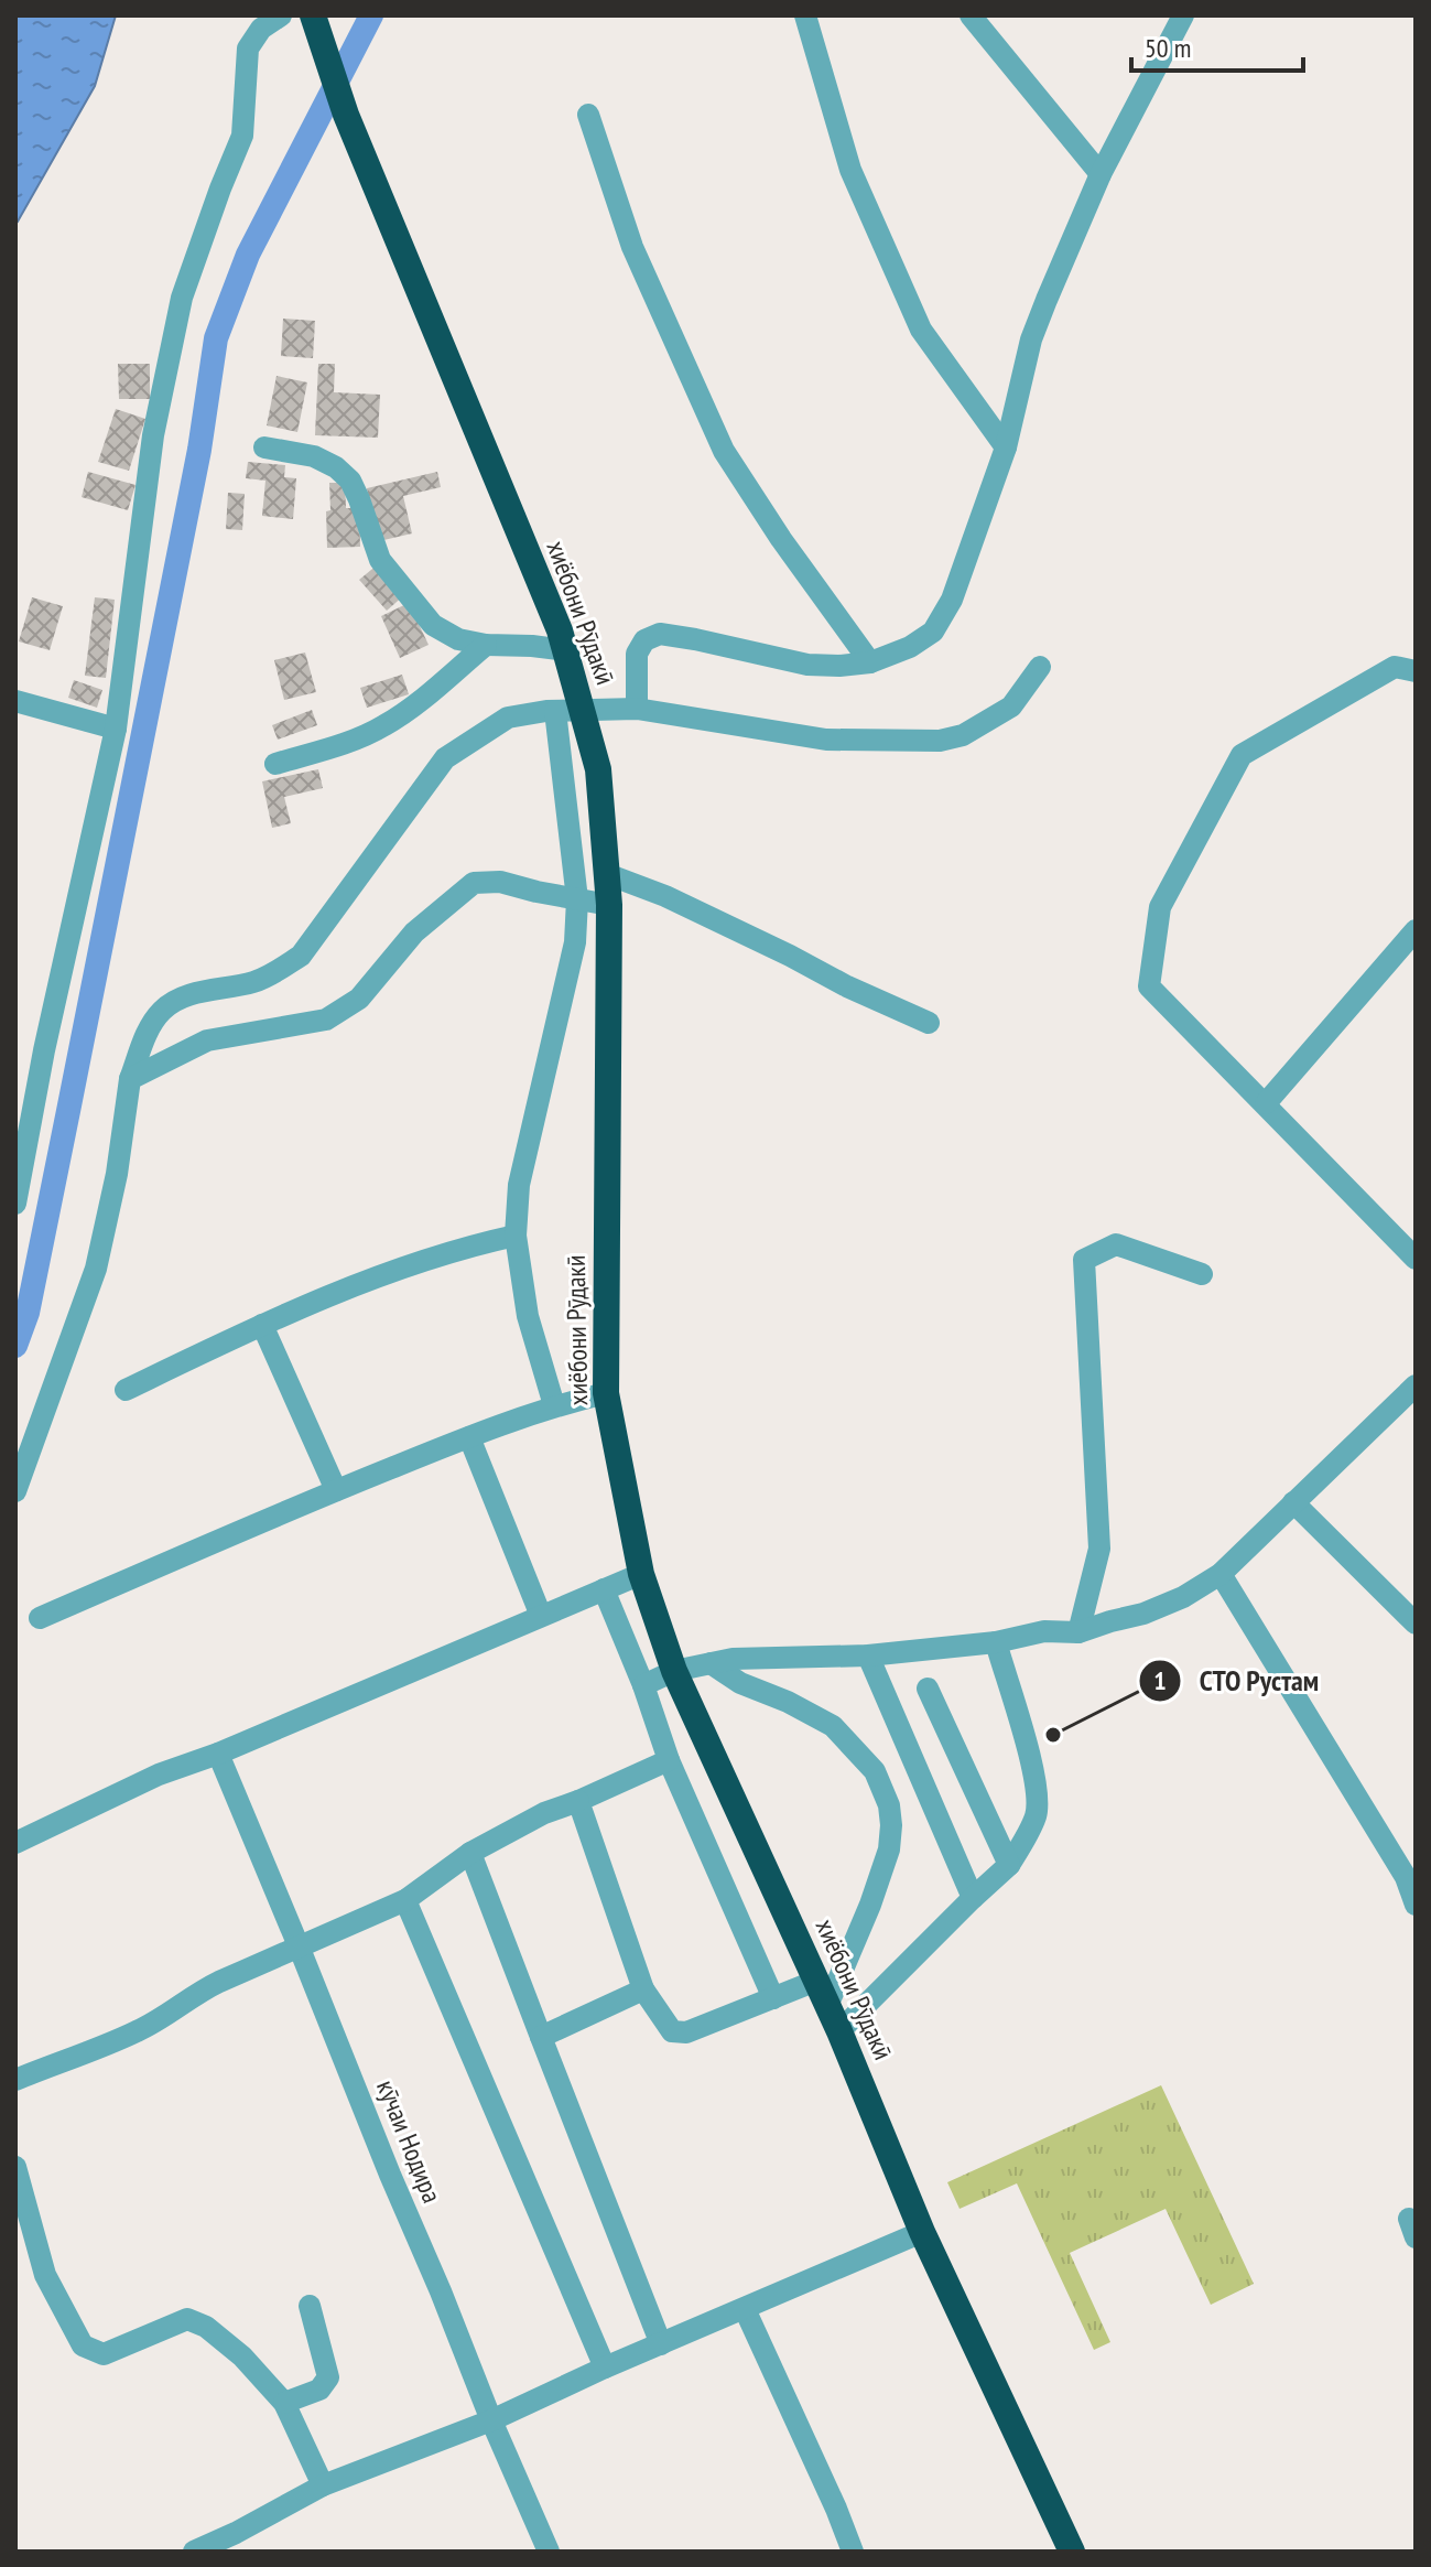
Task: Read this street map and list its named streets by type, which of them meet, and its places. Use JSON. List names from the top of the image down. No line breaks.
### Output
{"streets":{"highway":["хиёбони Рӯдакӣ"],"street":["кӯчаи Нодира"]},"places":["СТО Рустам"],"scale_bar":"50 m"}
